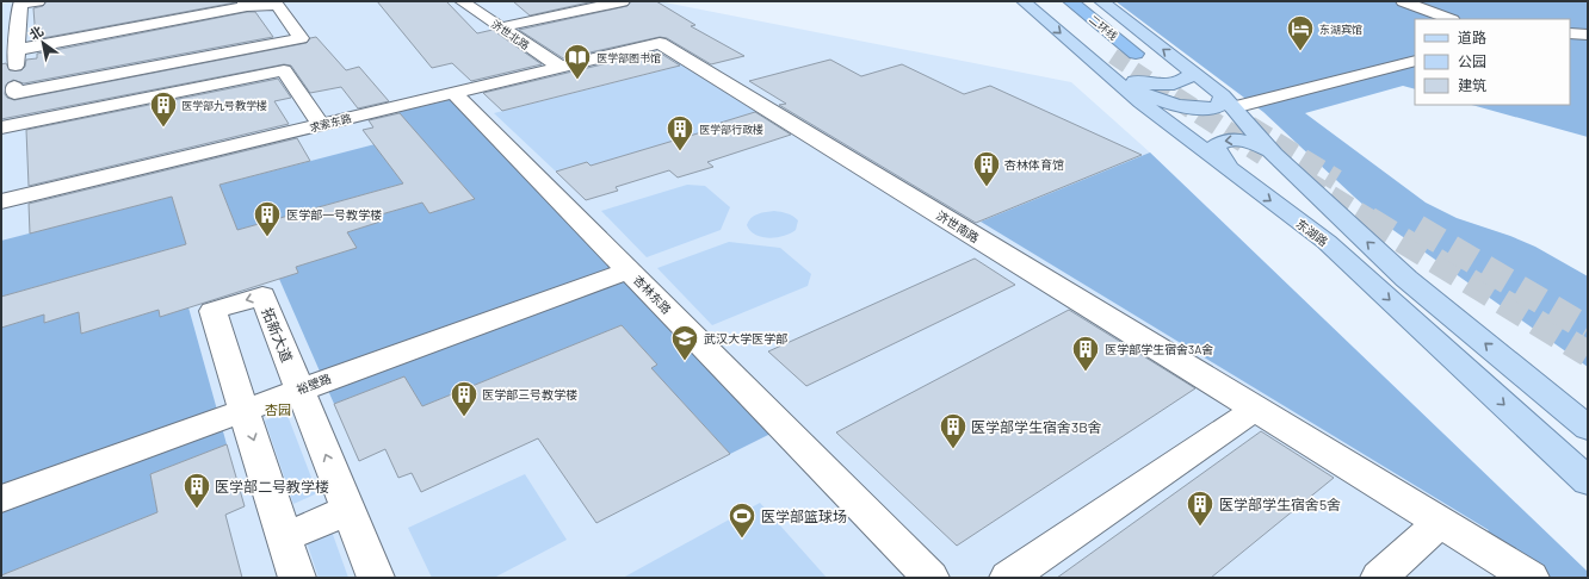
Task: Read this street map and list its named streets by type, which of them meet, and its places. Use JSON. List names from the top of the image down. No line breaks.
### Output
{"streets":{"highway":["二环线"],"main road":["东湖路"],"street":["济世北路","求索东路","济世南路","杏林东路","拓新大道","裕壁路"]},"crossings":[["济世北路","求索东路"],["求索东路","济世南路"],["求索东路","杏林东路"],["杏林东路","裕壁路"],["拓新大道","裕壁路"]],"districts":["杏园"],"places":{"hotel":["东湖宾馆"],"library":["医学部图书馆"],"building":["医学部九号教学楼","医学部行政楼","杏林体育馆","医学部一号教学楼","医学部学生宿舍3A舍","医学部三号教学楼","医学部学生宿舍3B舍","医学部二号教学楼","医学部学生宿舍5舍"],"school or university":["武汉大学医学部"],"sports":["医学部篮球场"]},"legend":["道路","公园","建筑"],"north":"top left"}
